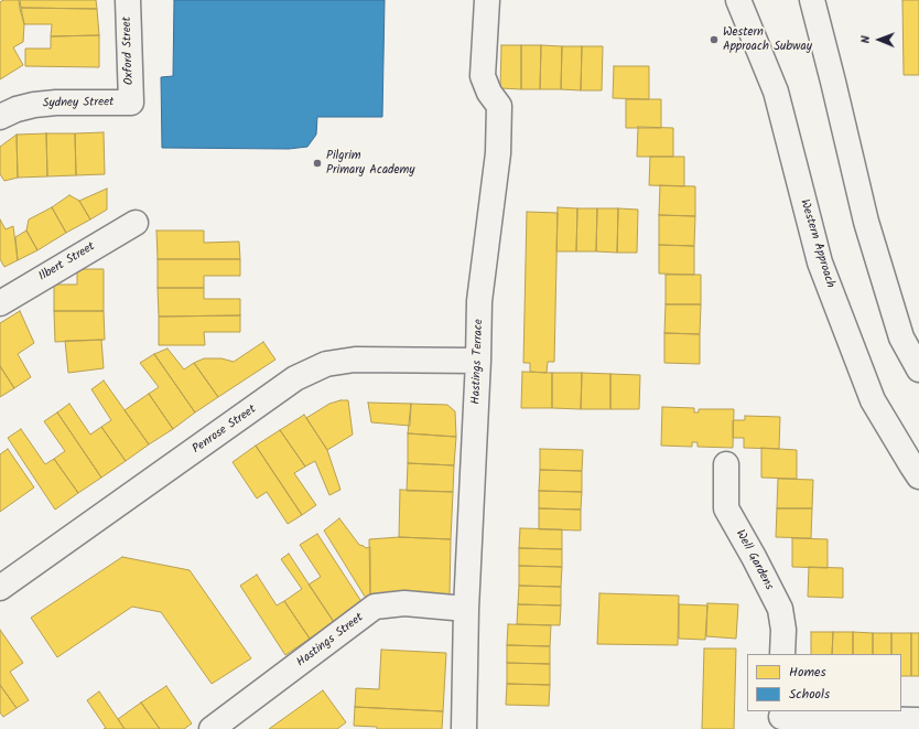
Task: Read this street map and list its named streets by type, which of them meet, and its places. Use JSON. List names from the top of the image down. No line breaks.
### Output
{"streets":{"street":["Oxford Street","Sydney Street","Western Approach","Ilbert Street","Hastings Terrace","Penrose Street","Well Gardens","Hastings Street"]},"crossings":[["Oxford Street","Sydney Street"],["Hastings Terrace","Penrose Street"],["Hastings Terrace","Hastings Street"]],"places":["Western Approach Subway","Pilgrim Primary Academy"],"legend":["Homes","Schools"],"north":"left"}
